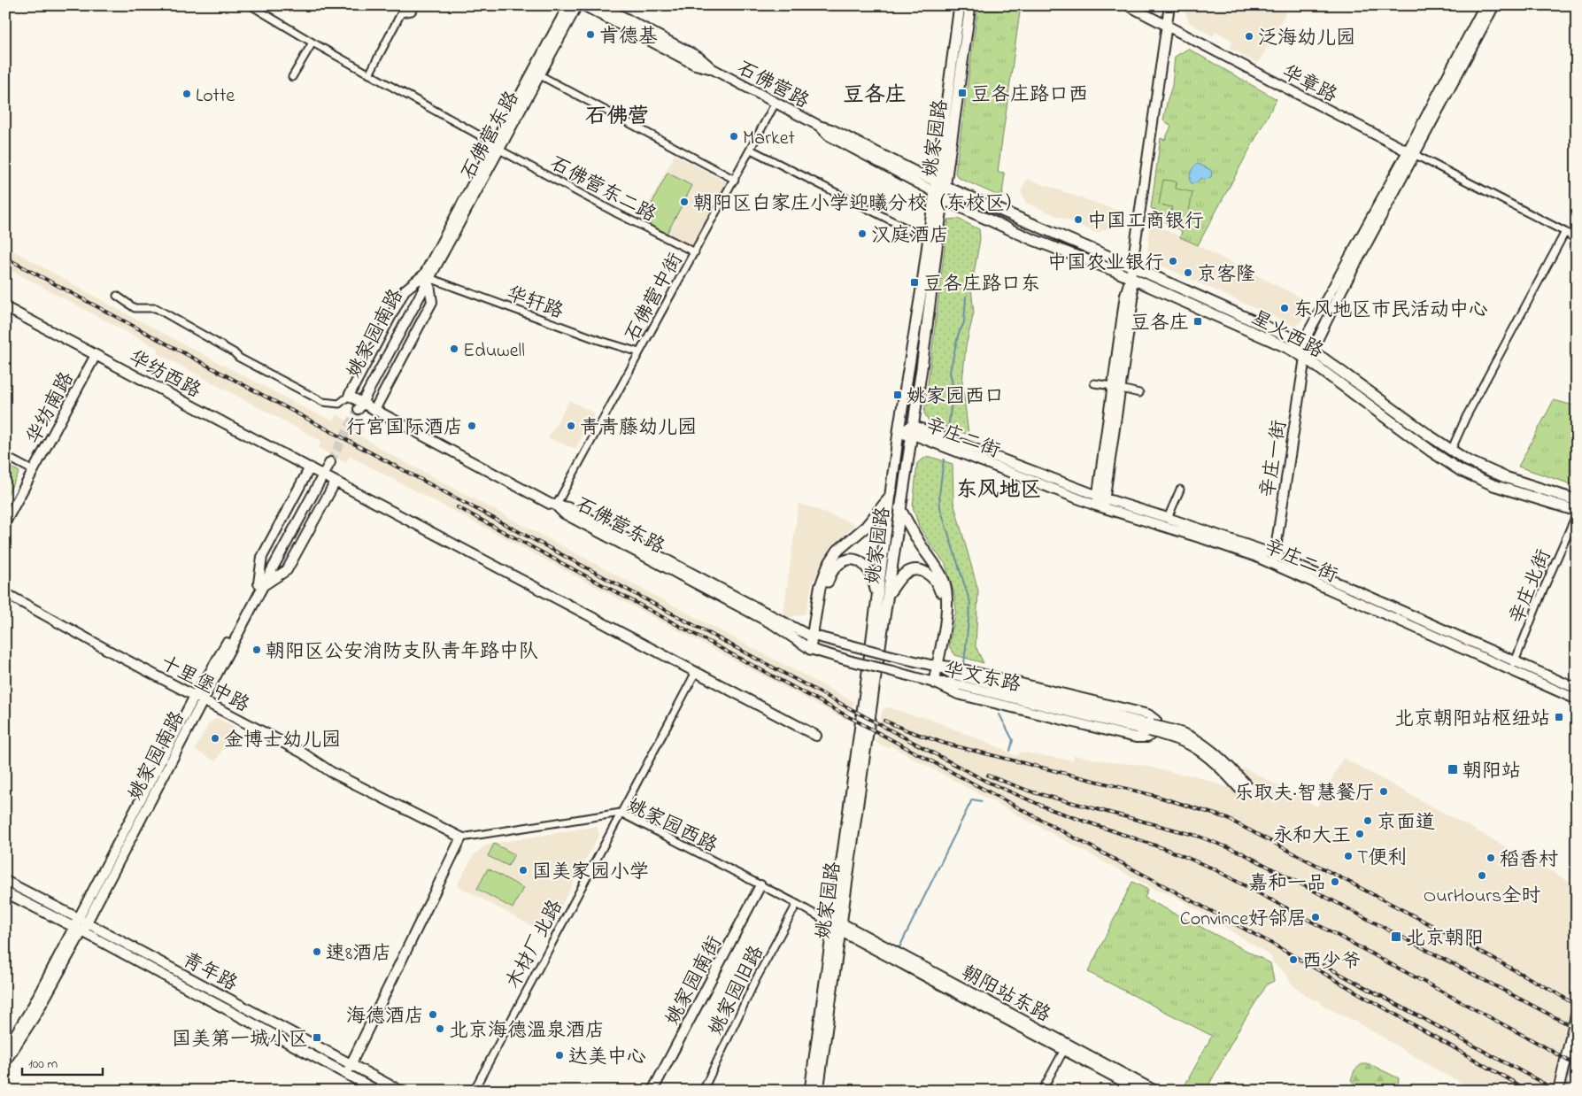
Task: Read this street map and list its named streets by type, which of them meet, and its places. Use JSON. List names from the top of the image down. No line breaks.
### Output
{"streets":{"main road":["华章路","石佛营路","石佛营东路","姚家园路","姚家园南路","星火西路","华纺西路","华纺南路","辛庄二街","辛庄一街","华文东路","十里堡中路","青年路","姚家园南街","朝阳站东路"],"street":["石佛营东二路","石佛营中街","华轩路","辛庄北街","姚家园西路","木材厂北路","姚家园旧路"]},"crossings":[["华章路","辛庄一街"],["石佛营路","姚家园路"],["石佛营路","石佛营中街"],["石佛营路","星火西路"],["石佛营东路","石佛营东二路"],["石佛营东路","石佛营中街"],["石佛营东路","华轩路"],["石佛营东路","姚家园南路"],["石佛营东路","华文东路"],["姚家园路","星火西路"],["姚家园路","辛庄二街"],["姚家园路","姚家园西路"],["姚家园路","朝阳站东路"],["石佛营东二路","石佛营中街"],["石佛营中街","华轩路"],["华轩路","姚家园南路"],["姚家园南路","十里堡中路"],["姚家园南路","青年路"],["星火西路","辛庄一街"],["星火西路","辛庄北街"],["华纺西路","华纺南路"],["华纺西路","木材厂北路"],["辛庄二街","辛庄一街"],["辛庄二街","辛庄北街"],["十里堡中路","姚家园西路"],["姚家园西路","木材厂北路"],["姚家园西路","姚家园南街"],["姚家园西路","姚家园旧路"],["姚家园西路","朝阳站东路"]],"districts":["豆各庄","石佛营","东风地区"],"places":{"other":["肯德基","泛海幼儿园","Lotte","Market","朝阳区白家庄小学迎曦分校（东校区）","中国工商银行","汉庭酒店","中国农业银行","京客隆","东风地区市民活动中心","Eduwell","行宫国际酒店","青青藤幼儿园","朝阳区公安消防支队青年路中队","金博士幼儿园","乐取夫·智慧餐厅","京面道","永和大王","T便利","稻香村","国美家园小学","OurHours全时","嘉和一品","Convince好邻居","速8酒店","西少爷","海德酒店","北京海德温泉酒店","达美中心"],"transit":["豆各庄路口西","豆各庄路口东","豆各庄","姚家园西口","北京朝阳站枢纽站","朝阳站","北京朝阳","国美第一城小区"]},"scale_bar":"100 m"}
